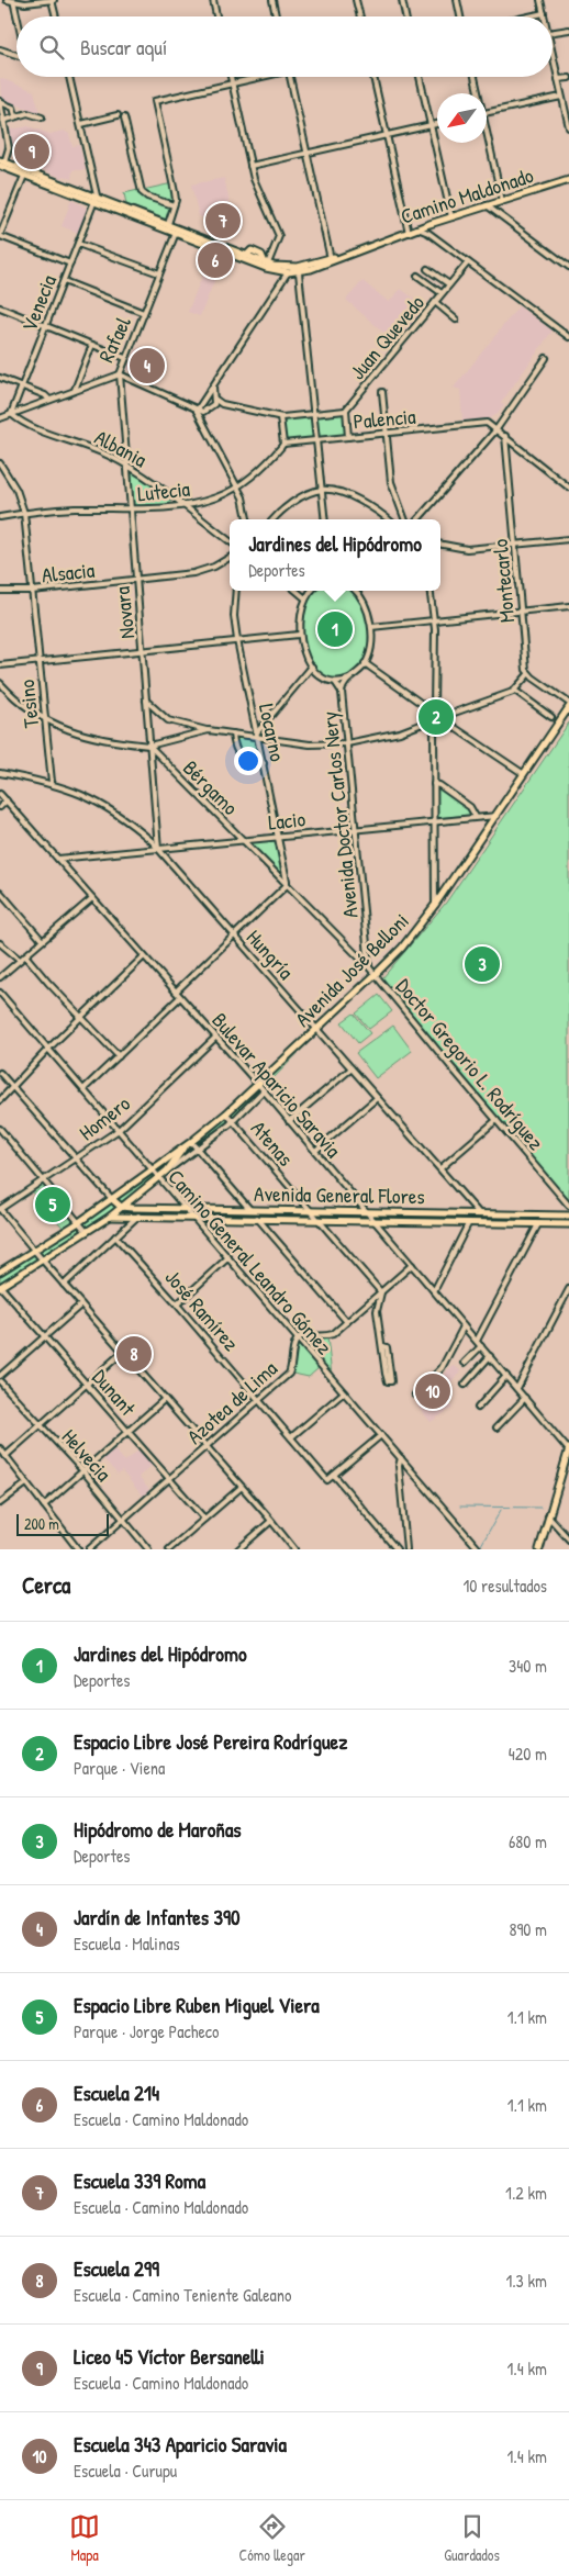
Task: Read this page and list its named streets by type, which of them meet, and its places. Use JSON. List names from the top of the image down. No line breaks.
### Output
{"streets":{"main road":["Camino Maldonado","Avenida José Belloni","Avenida General Flores"],"street":["Venecia","Juan Quevedo","Rafael","Palencia","Albania","Lutecia","Alsacia","Montecarlo","Novara","Tesino","Locarno","Bérgamo","Avenida Doctor Carlos Nery","Lacio","Hungría","Doctor Gregorio L. Rodríguez","Bulevar Aparicio Saravia","Homero","Atenas","Camino General Leandro Gómez","José Ramírez","Dunant","Azotea de Lima","Helvecia"]},"crossings":[["Camino Maldonado","Venecia"],["Camino Maldonado","Rafael"],["Venecia","Rafael"],["Venecia","Albania"],["Rafael","Albania"],["Rafael","Novara"],["Palencia","Lutecia"],["Albania","Lutecia"],["Albania","Novara"],["Lutecia","Novara"],["Lutecia","Tesino"],["Alsacia","Novara"],["Alsacia","Tesino"],["Novara","Bérgamo"],["Novara","Lacio"],["Novara","Hungría"],["Tesino","Hungría"],["Locarno","Bérgamo"],["Locarno","Lacio"],["Bérgamo","Avenida Doctor Carlos Nery"],["Bérgamo","Lacio"],["Bérgamo","Doctor Gregorio L. Rodríguez"],["Avenida Doctor Carlos Nery","Lacio"],["Avenida Doctor Carlos Nery","Doctor Gregorio L. Rodríguez"],["Lacio","Hungría"],["Lacio","Avenida José Belloni"],["Lacio","Bulevar Aparicio Saravia"],["Hungría","Avenida José Belloni"],["Hungría","Avenida General Flores"],["Avenida José Belloni","Doctor Gregorio L. Rodríguez"],["Avenida José Belloni","Bulevar Aparicio Saravia"],["Avenida José Belloni","Atenas"],["Avenida José Belloni","Avenida General Flores"],["Avenida José Belloni","Camino General Leandro Gómez"],["Avenida José Belloni","Dunant"],["Bulevar Aparicio Saravia","Homero"],["Bulevar Aparicio Saravia","Avenida General Flores"],["Homero","Camino General Leandro Gómez"],["Atenas","Avenida General Flores"],["Avenida General Flores","Camino General Leandro Gómez"],["Camino General Leandro Gómez","Azotea de Lima"],["José Ramírez","Azotea de Lima"],["Dunant","Azotea de Lima"],["Azotea de Lima","Helvecia"]],"scale_bar":"200 m","north":"bottom left","page":{"search":"Buscar aquí","pins":["9","7","6","4","1","2","3","5","8","10"],"popup":["Jardines del Hipódromo","Deportes"],"scale":"200 m","heading":["Cerca","10 resultados"],"list":[{"mark":"1","name":"Jardines del Hipódromo","note":"Deportes","value":"340 m"},{"mark":"2","name":"Espacio Libre José Pereira Rodríguez","note":"Parque · Viena","value":"420 m"},{"mark":"3","name":"Hipódromo de Maroñas","note":"Deportes","value":"680 m"},{"mark":"4","name":"Jardín de Infantes 390","note":"Escuela · Malinas","value":"890 m"},{"mark":"5","name":"Espacio Libre Ruben Miguel Viera","note":"Parque · Jorge Pacheco","value":"1.1 km"},{"mark":"6","name":"Escuela 214","note":"Escuela · Camino Maldonado","value":"1.1 km"},{"mark":"7","name":"Escuela 339 Roma","note":"Escuela · Camino Maldonado","value":"1.2 km"},{"mark":"8","name":"Escuela 299","note":"Escuela · Camino Teniente Galeano","value":"1.3 km"},{"mark":"9","name":"Liceo 45 Víctor Bersanelli","note":"Escuela · Camino Maldonado","value":"1.4 km"},{"mark":"10","name":"Escuela 343 Aparicio Saravia","note":"Escuela · Curupu","value":"1.4 km"}],"nav":["Mapa","Cómo llegar","Guardados"]}}
